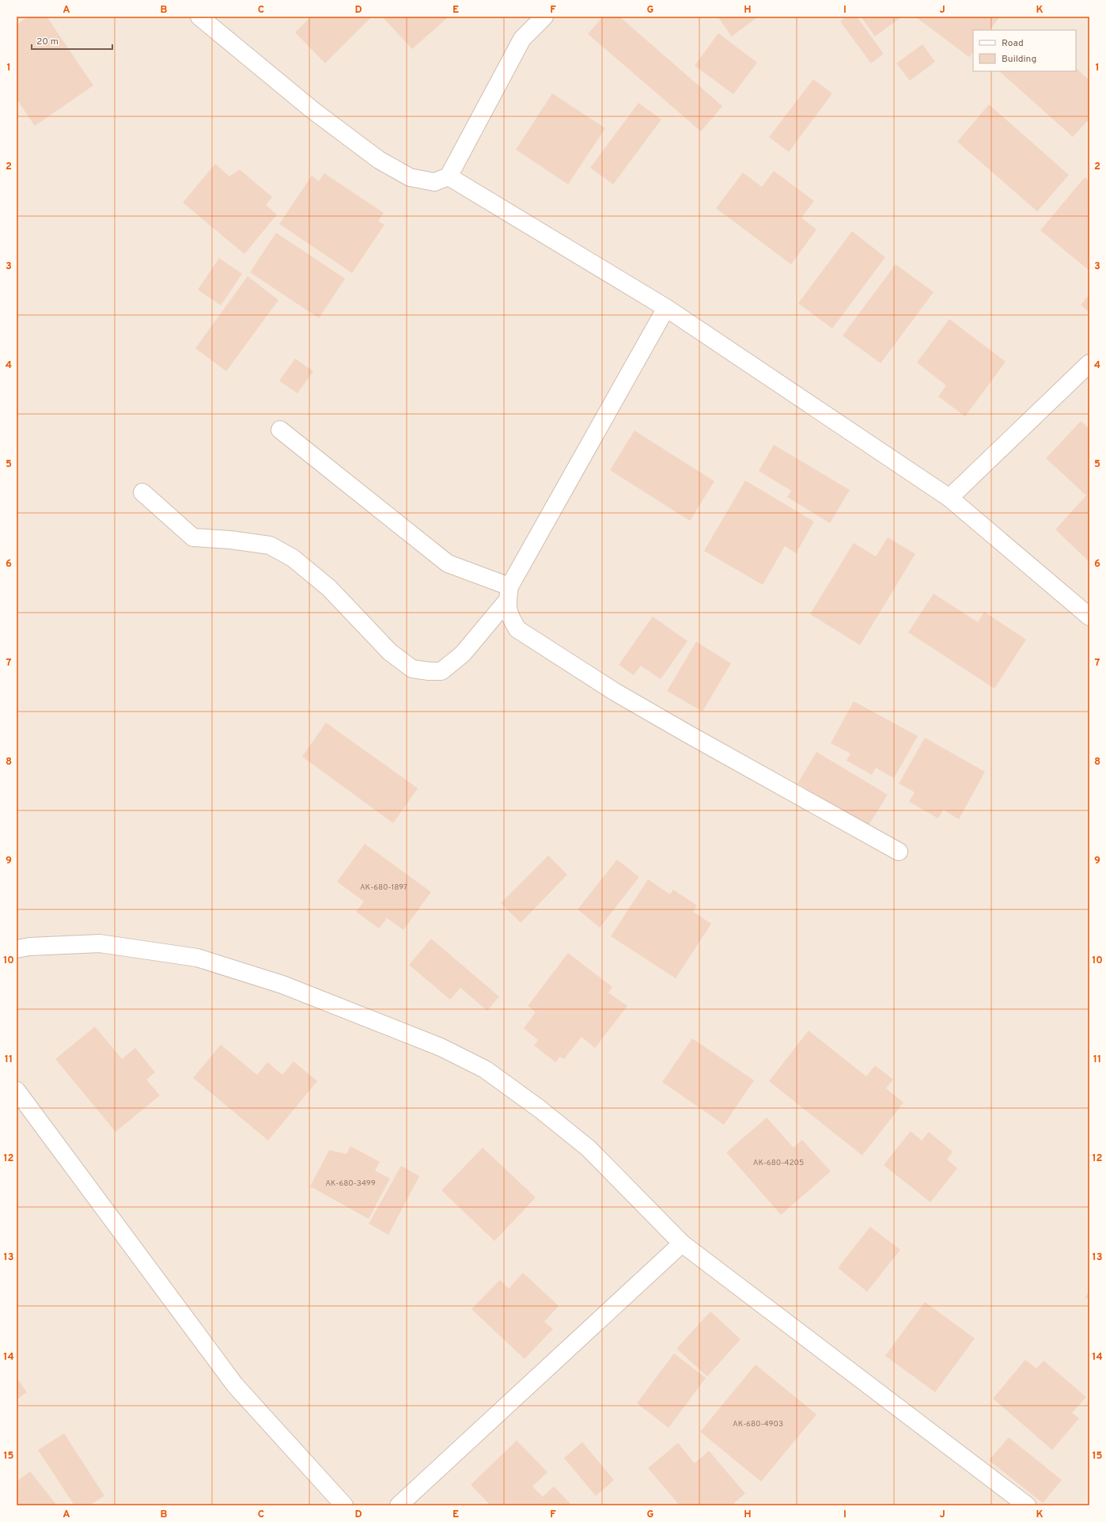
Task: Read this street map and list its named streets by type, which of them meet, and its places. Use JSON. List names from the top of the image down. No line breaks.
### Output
{"house_numbers":["AK-680-1897","AK-680-4205","AK-680-3499","AK-680-4903"],"legend":["Road","Building"],"scale_bar":"20 m","grid":{"columns":["A","B","C","D","E","F","G","H","I","J","K"],"rows":["1","2","3","4","5","6","7","8","9","10","11","12","13","14","15"]}}
